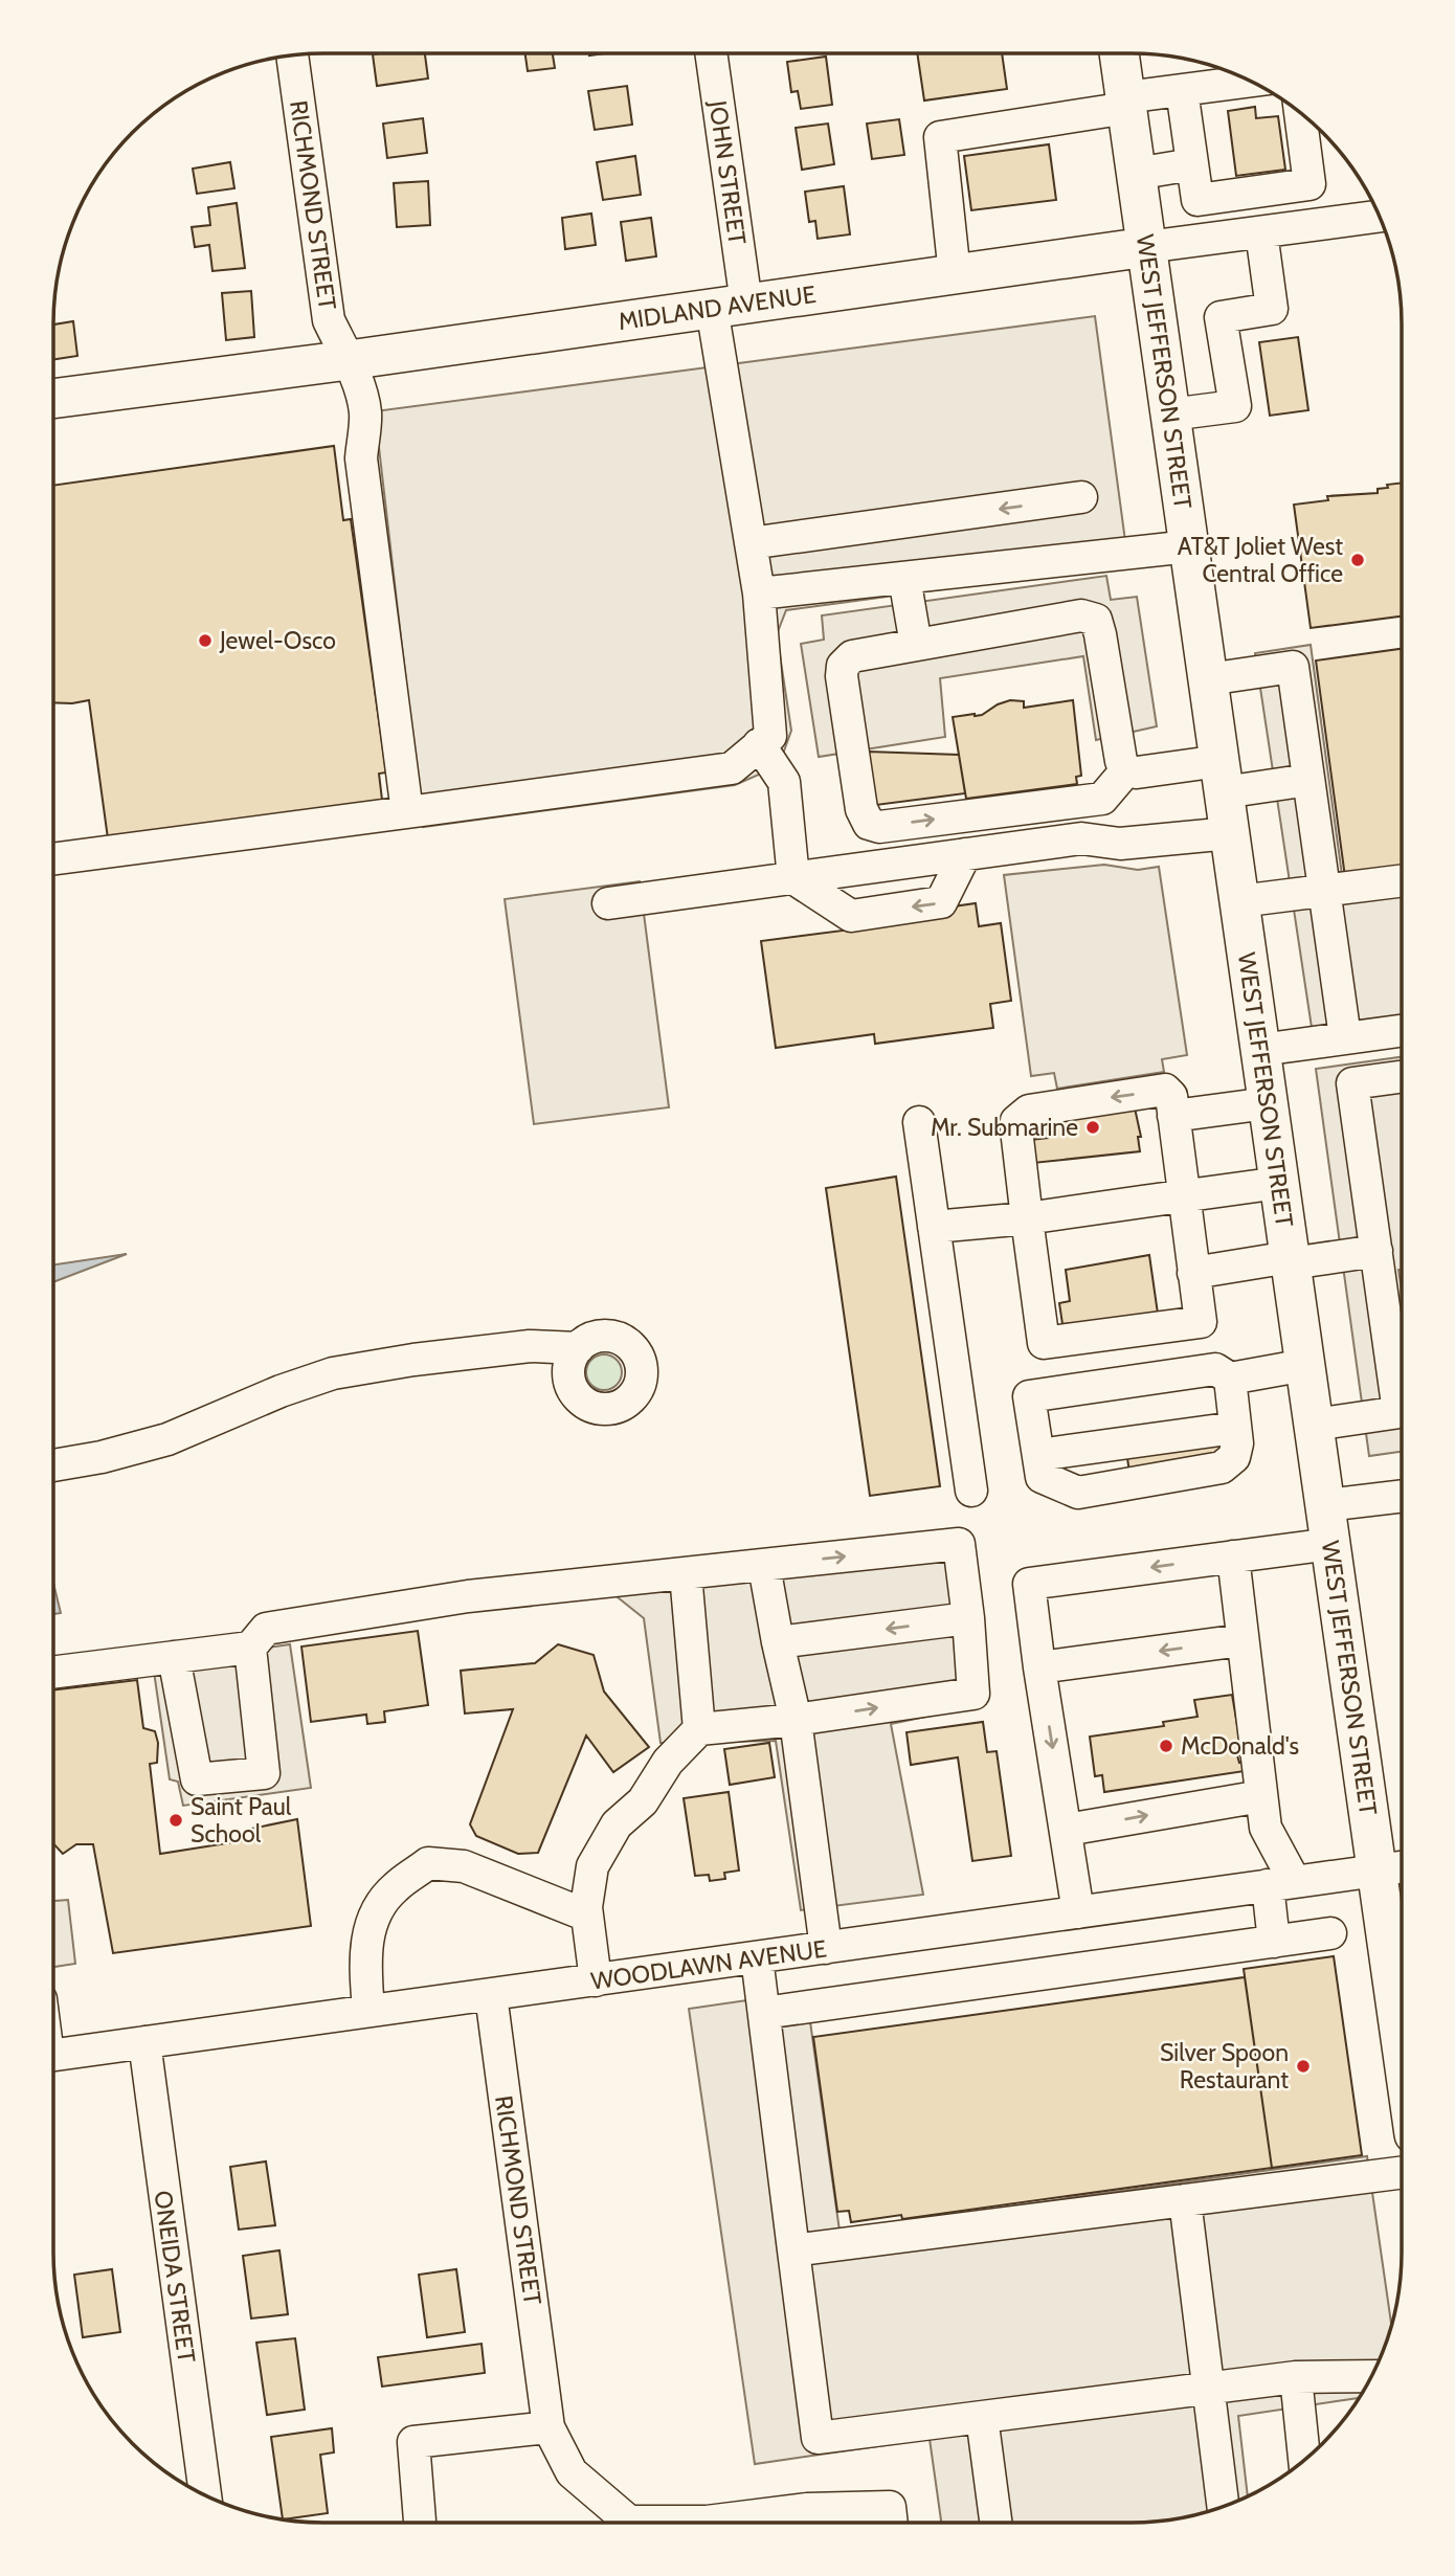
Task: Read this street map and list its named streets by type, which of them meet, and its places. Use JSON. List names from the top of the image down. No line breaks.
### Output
{"streets":{"main road":["MIDLAND AVENUE","WEST JEFFERSON STREET"],"street":["JOHN STREET","RICHMOND STREET","WOODLAWN AVENUE","ONEIDA STREET"]},"crossings":[["JOHN STREET","MIDLAND AVENUE"],["RICHMOND STREET","MIDLAND AVENUE"],["RICHMOND STREET","WOODLAWN AVENUE"],["MIDLAND AVENUE","WEST JEFFERSON STREET"],["WEST JEFFERSON STREET","WOODLAWN AVENUE"],["WOODLAWN AVENUE","ONEIDA STREET"]],"places":["AT&T Joliet West Central Office","Jewel-Osco","Mr. Submarine","McDonald's","Saint Paul School","Silver Spoon Restaurant"]}
